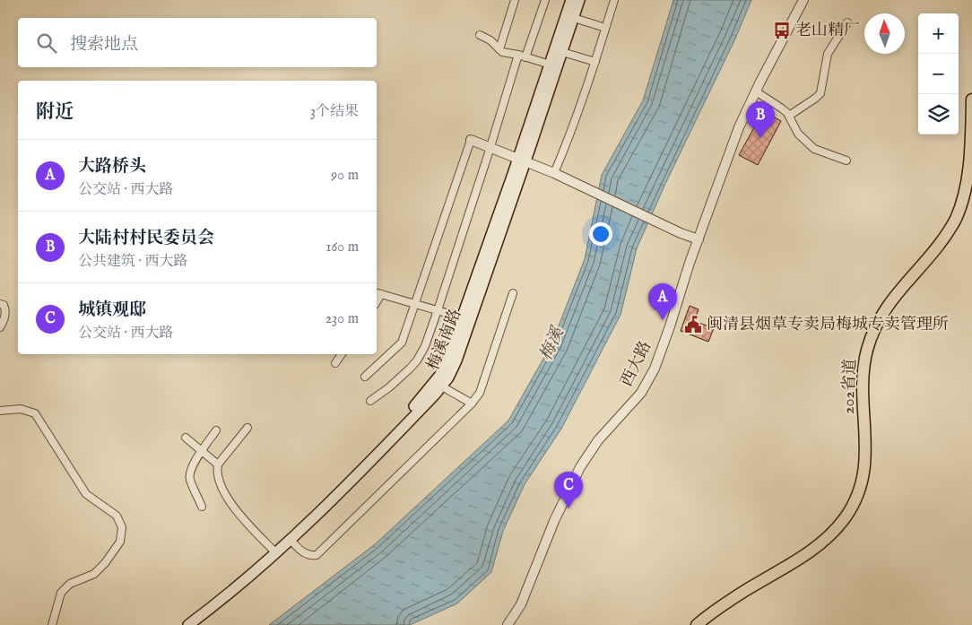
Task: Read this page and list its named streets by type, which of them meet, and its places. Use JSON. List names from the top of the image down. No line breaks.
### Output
{"streets":{"main road":["梅溪南路","202省道"],"street":["西大路"]},"water":["梅溪"],"places":{"bus stop":["老山精厂"],"public building":["闽清县烟草专卖局梅城专卖管理所"]},"north":"top","page":{"map_buttons":["+","−"],"search":"搜索地点","heading":["附近","3个结果"],"pins":["B","A","C"],"list":[{"mark":"A","name":"大路桥头","note":"公交站 · 西大路","value":"90 m"},{"mark":"B","name":"大陆村村民委员会","note":"公共建筑 · 西大路","value":"160 m"},{"mark":"C","name":"城镇观邸","note":"公交站 · 西大路","value":"230 m"}]}}
